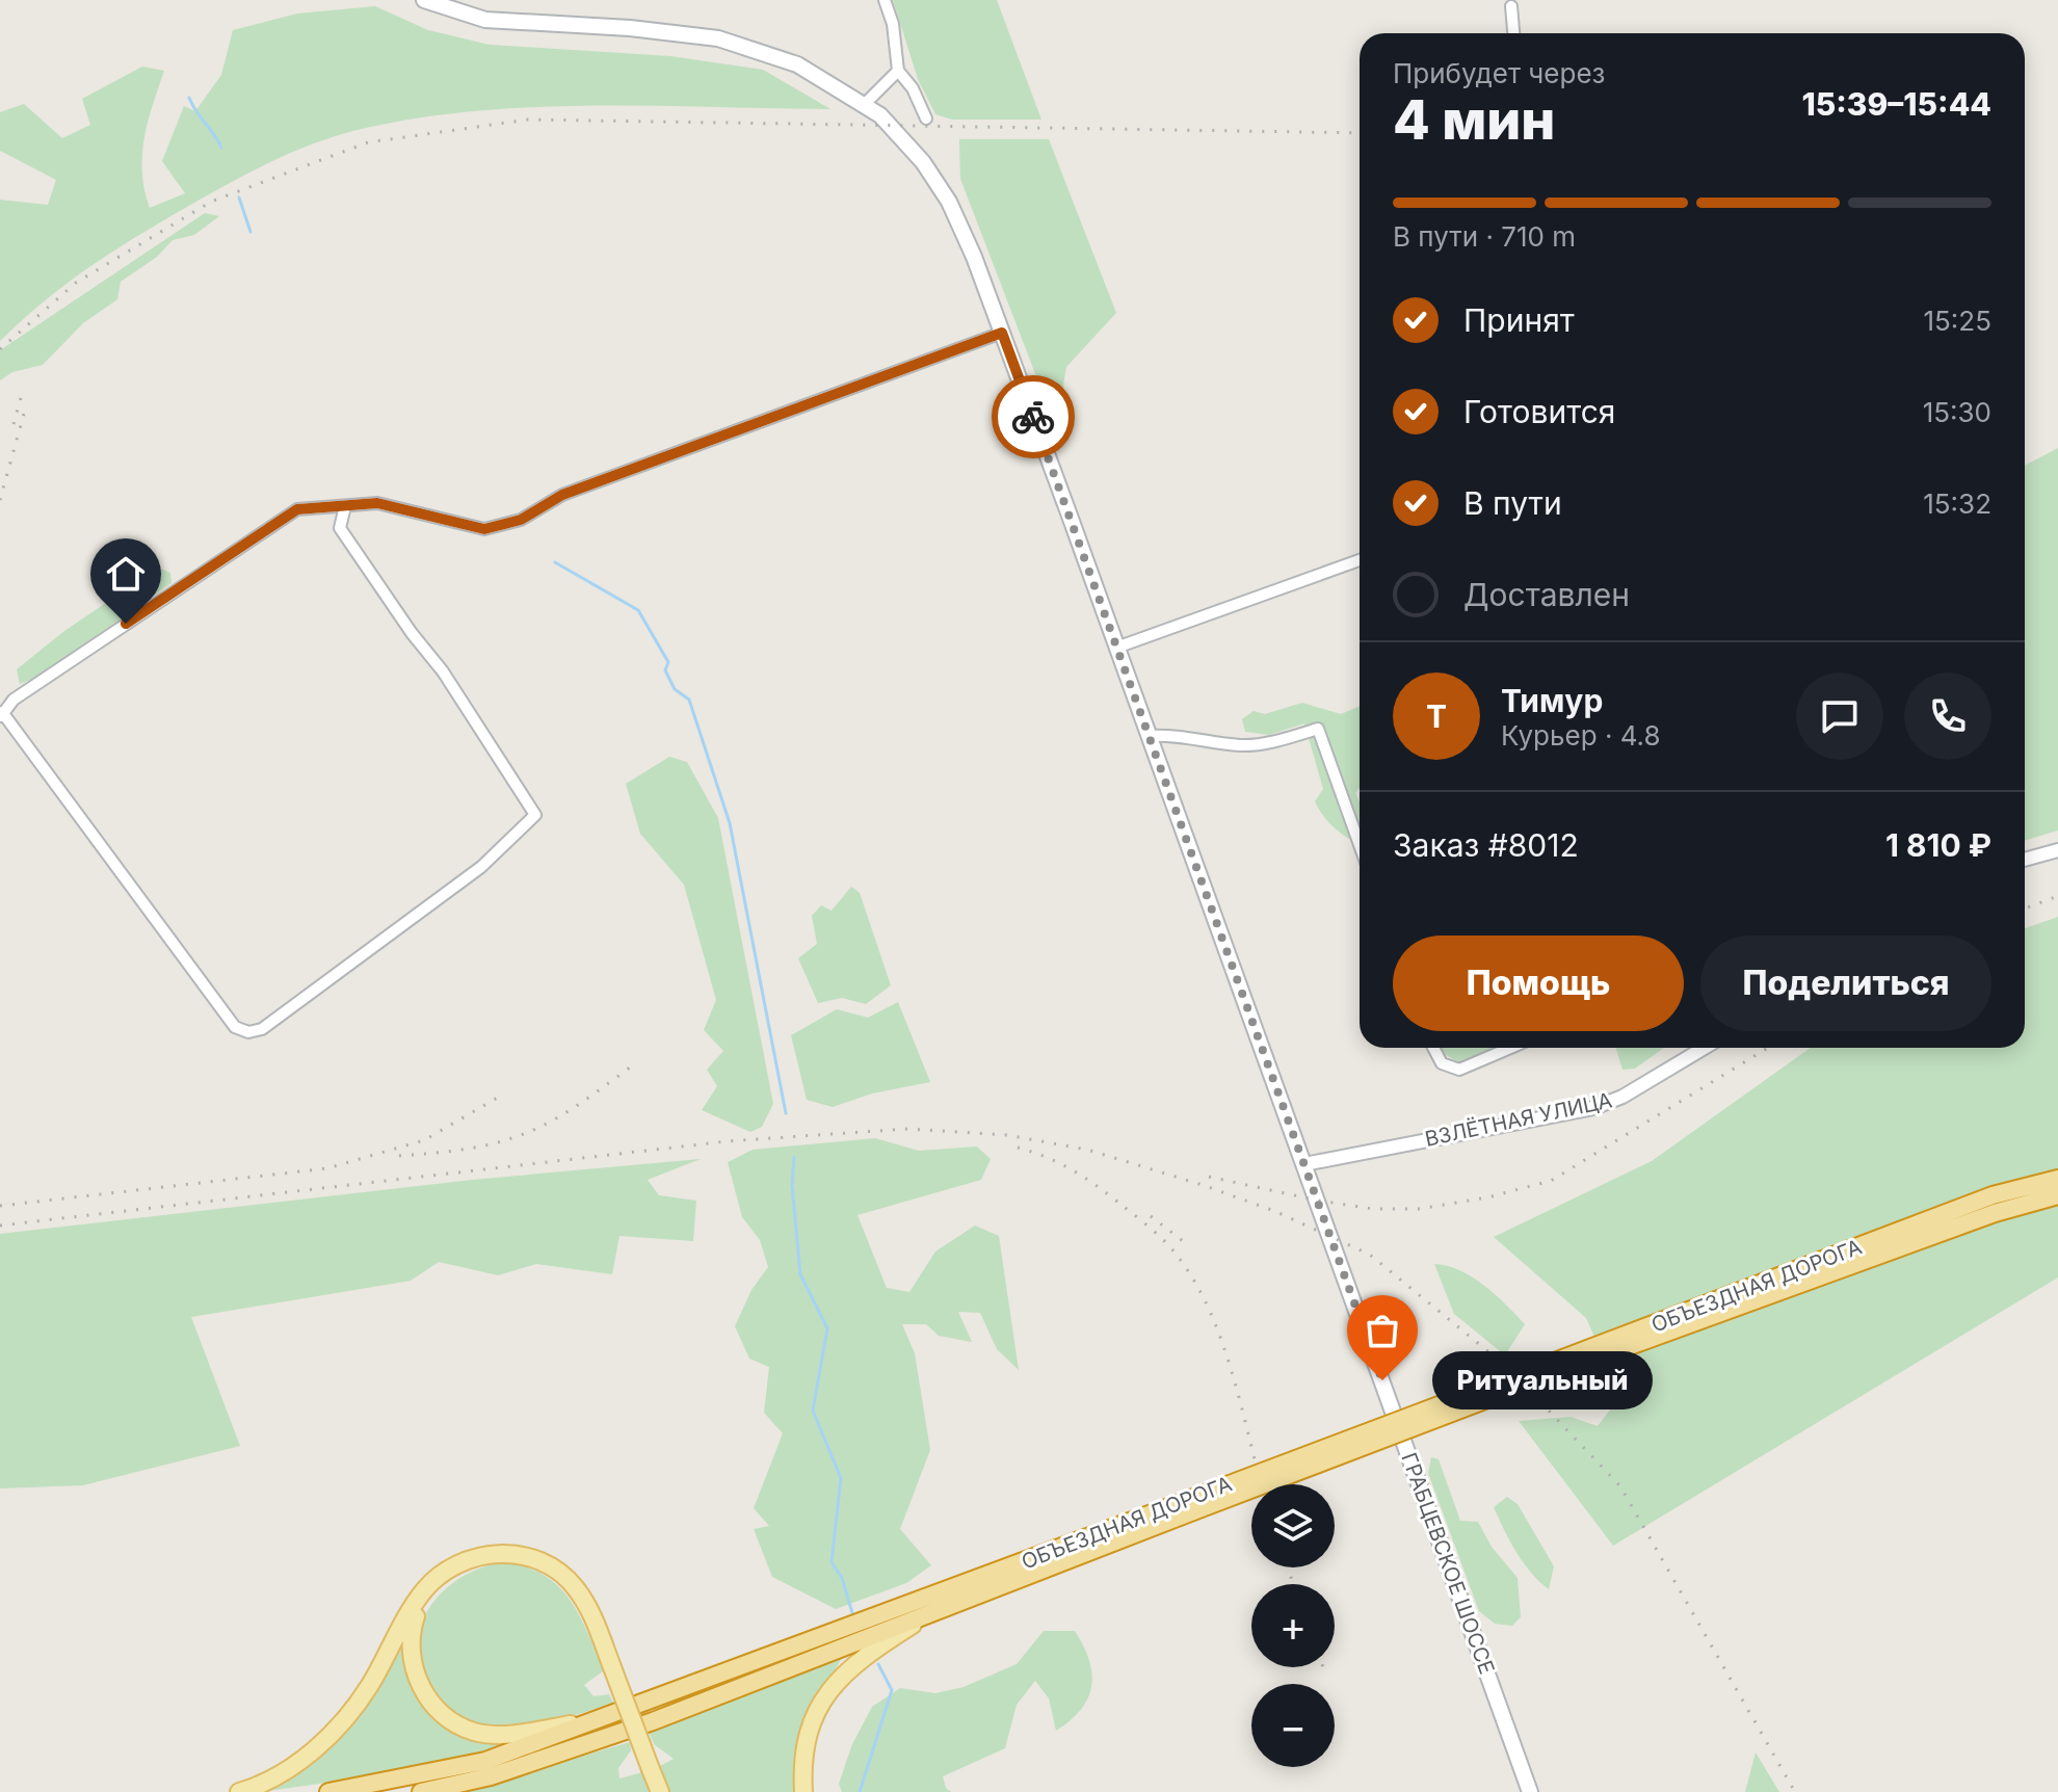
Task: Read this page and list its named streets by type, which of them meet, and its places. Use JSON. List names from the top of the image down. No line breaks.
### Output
{"streets":{"highway":["ОБЪЕЗДНАЯ ДОРОГА"],"main road":["ГРАБЦЕВСКОЕ ШОССЕ"],"street":["ВЗЛЁТНАЯ УЛИЦА"]},"crossings":[["ВЗЛЁТНАЯ УЛИЦА","ГРАБЦЕВСКОЕ ШОССЕ"]],"places":["Ритуальный"],"page":{"heading":["4 мин","Прибудет через","15:39–15:44"],"panel":["Тимур","Курьер · 4.8","Заказ #8012","1 810 ₽"],"bar":"В пути · 710 m","list":[["Принят","15:25"],["Готовится","15:30"],["В пути","15:32"],"Доставлен"],"round":"Т","buttons":["Помощь","Поделиться"],"bubble":"Ритуальный","map_buttons":["+","−"]}}
